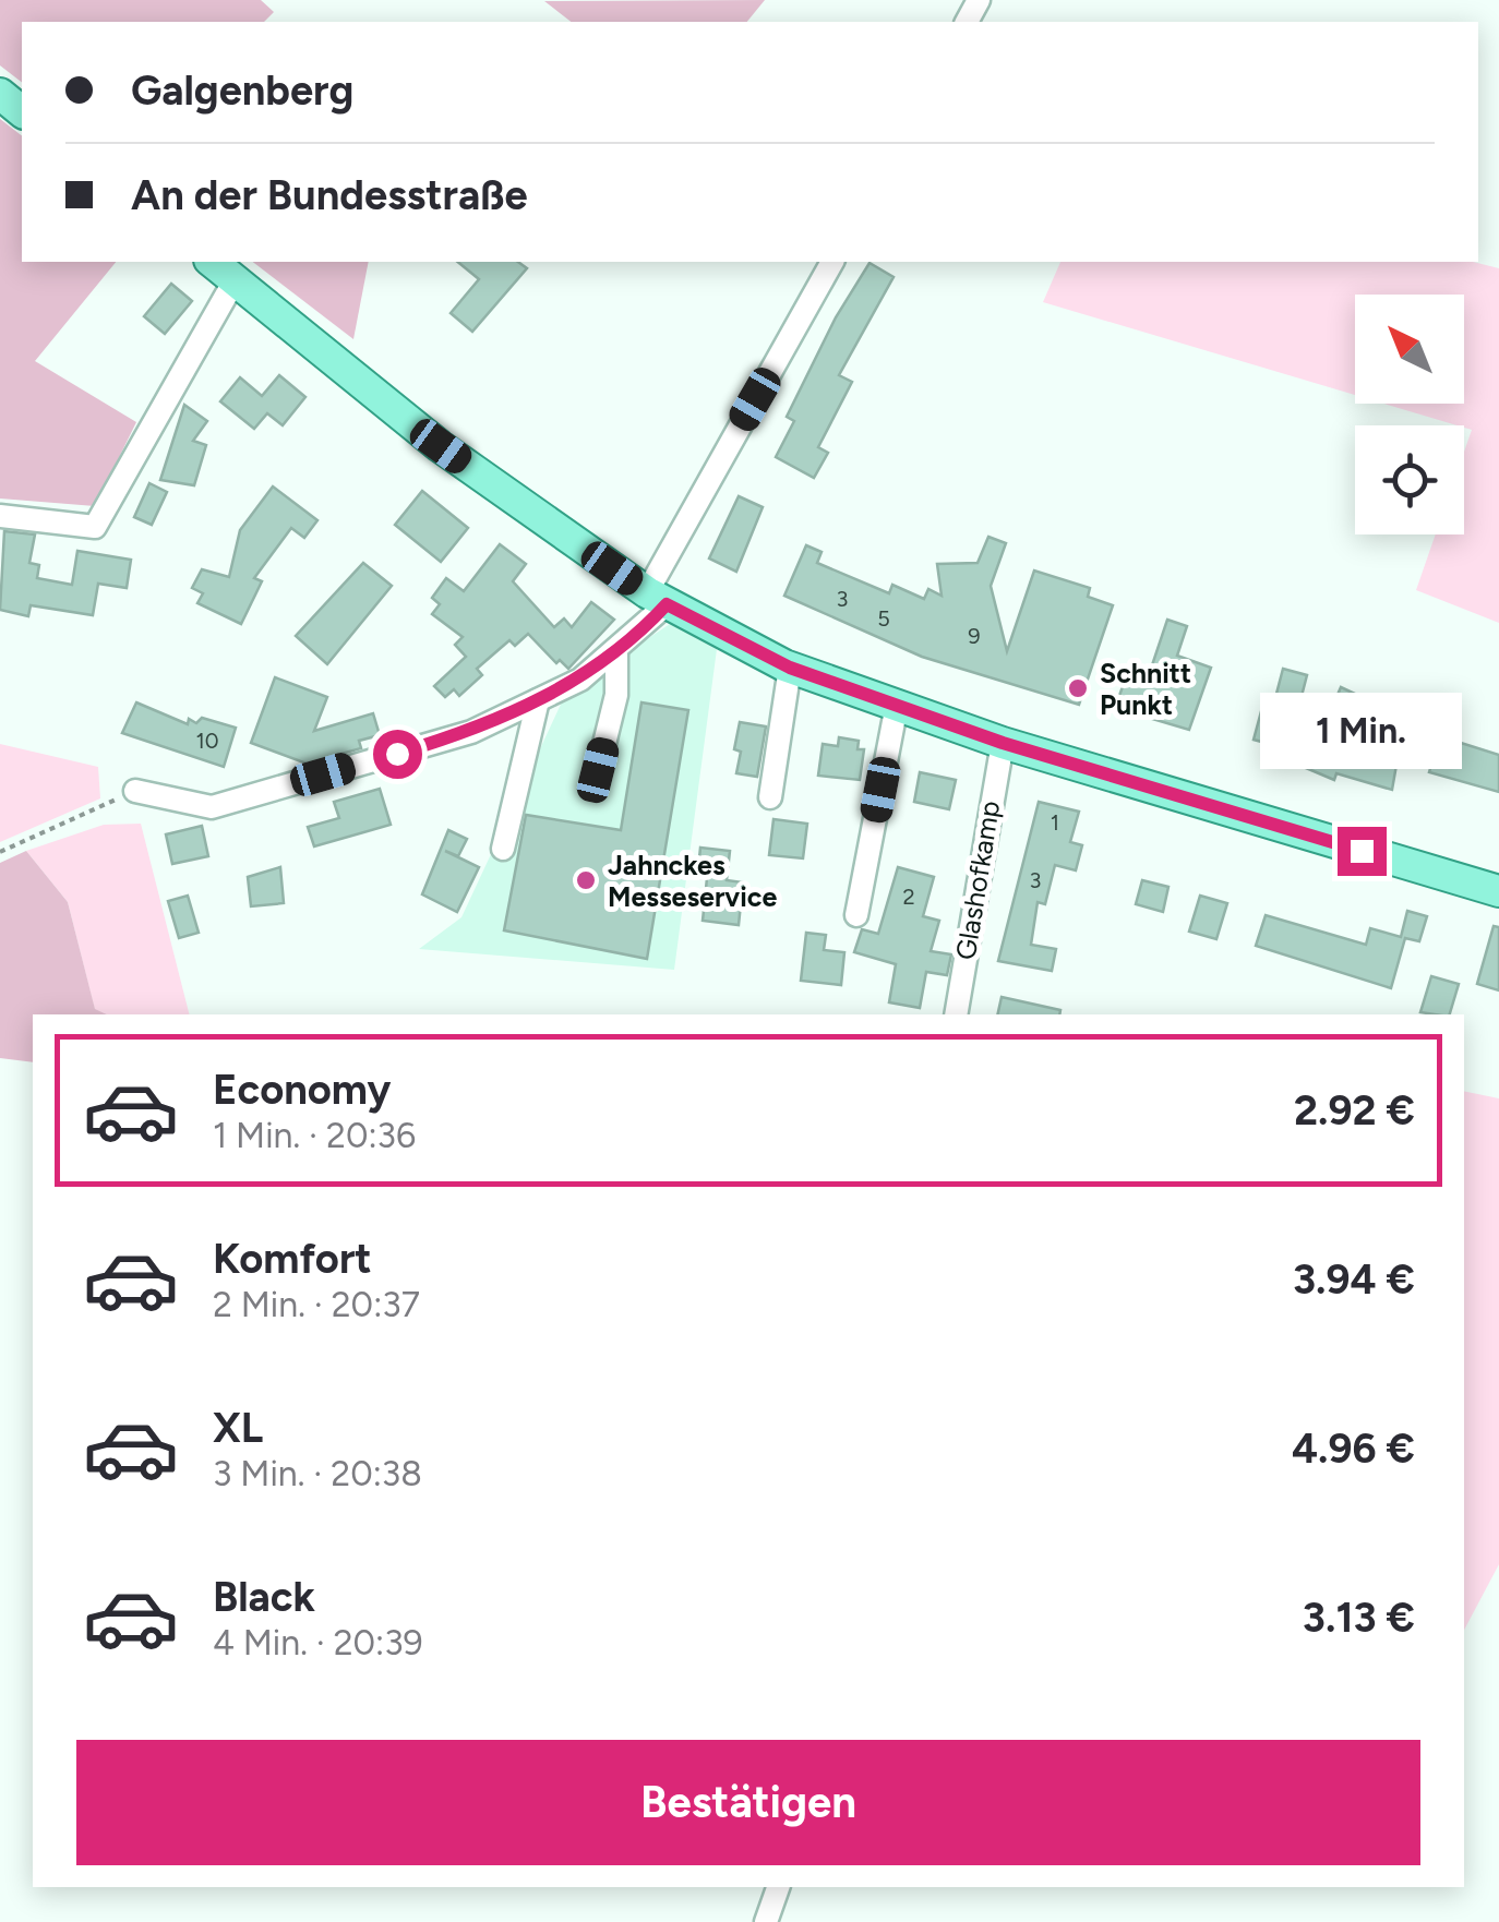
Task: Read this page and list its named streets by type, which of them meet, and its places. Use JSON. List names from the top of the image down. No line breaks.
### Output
{"streets":{"street":["Glashofkamp"]},"places":["Schnitt Punkt","Jahnckes Messeservice"],"house_numbers":["3","5","9","10","1","3","2"],"north":"top left","page":{"banner":["Galgenberg","An der Bundesstraße"],"bubble":"1 Min.","list":[{"name":"Economy","note":"1 Min. · 20:36","value":"2.92 €"},{"name":"Komfort","note":"2 Min. · 20:37","value":"3.94 €"},{"name":"XL","note":"3 Min. · 20:38","value":"4.96 €"},{"name":"Black","note":"4 Min. · 20:39","value":"3.13 €"}],"buttons":"Bestätigen"}}
